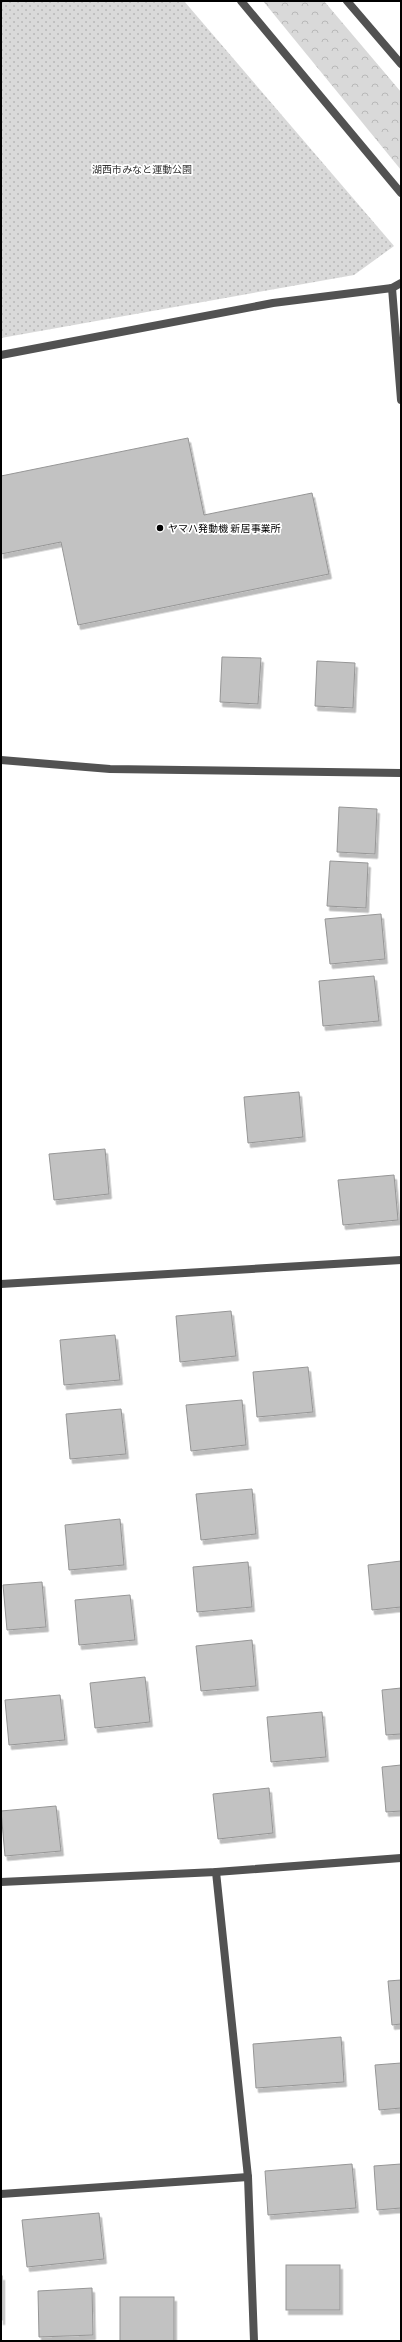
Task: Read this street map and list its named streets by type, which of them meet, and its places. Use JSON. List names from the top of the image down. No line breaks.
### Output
{"parks":["湖西市みなと運動公園"],"places":["ヤマハ発動機 新居事業所"]}
